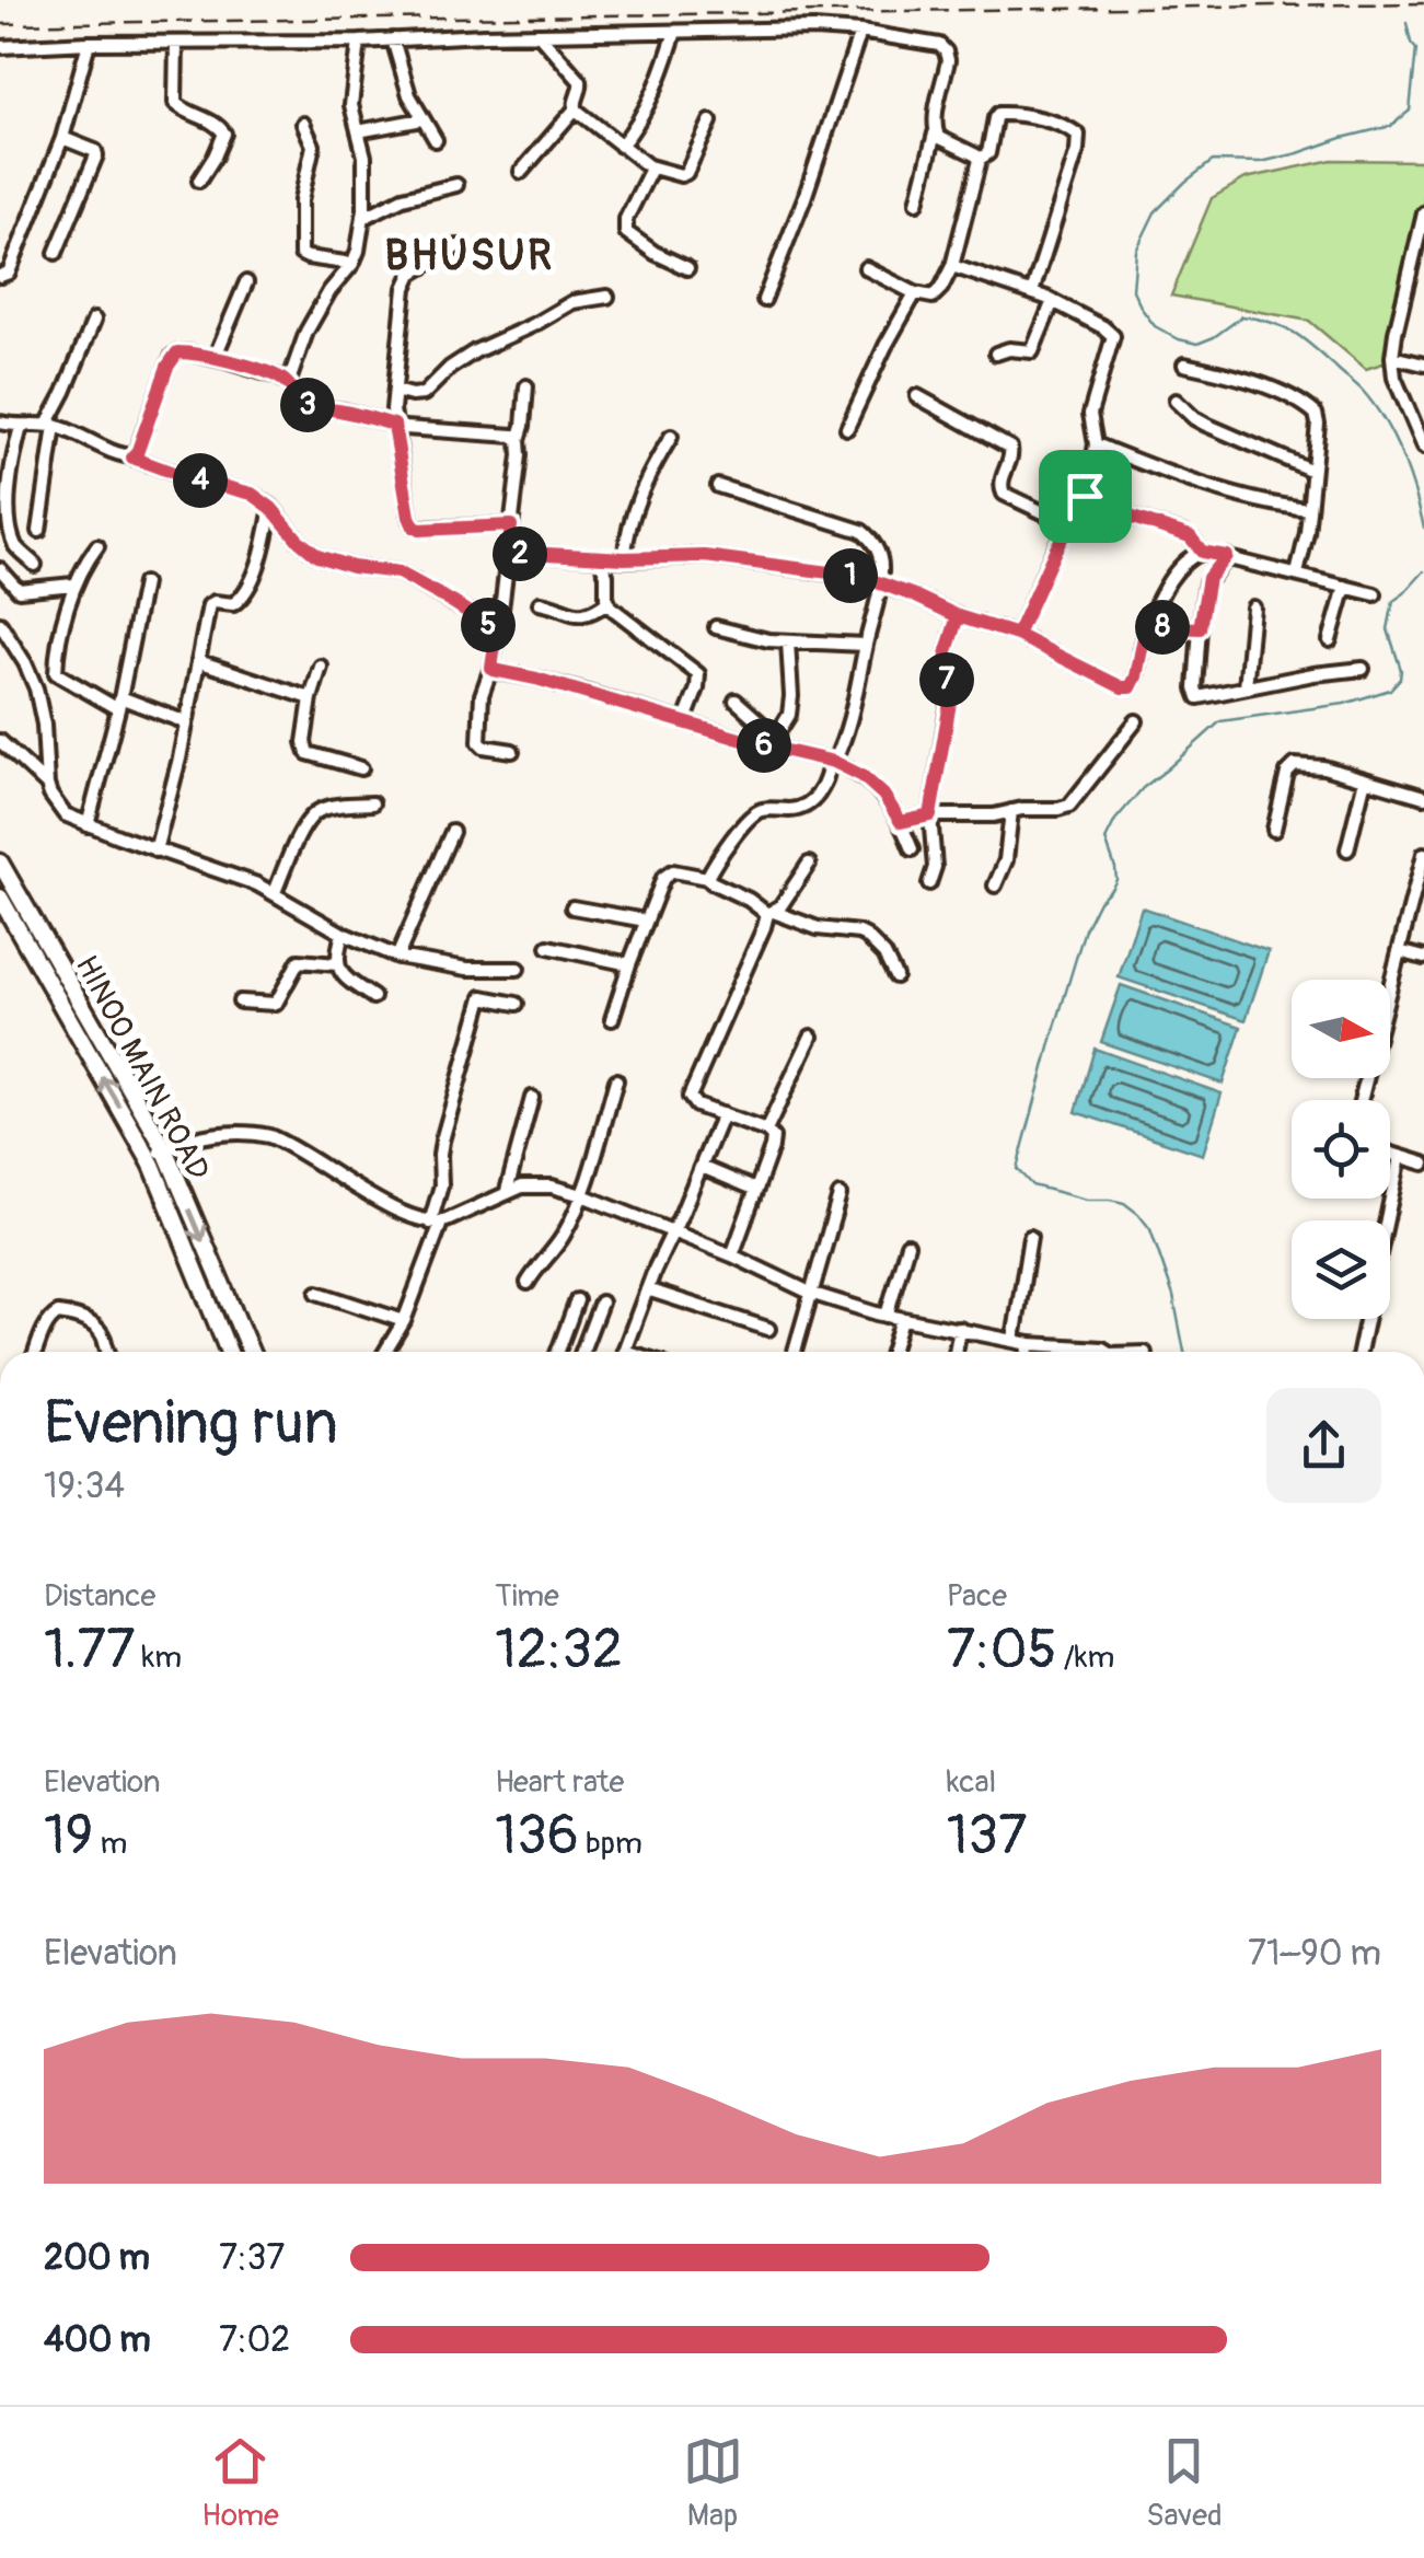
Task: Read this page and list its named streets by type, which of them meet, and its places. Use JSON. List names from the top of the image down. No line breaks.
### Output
{"streets":{"main road":["HINOO MAIN ROAD"]},"districts":["BHUSUR"],"north":"right","page":{"pins":["3","4","2","1","5","8","7","6"],"heading":["Evening run","19:34"],"stats":[["Distance","1.77 km"],["Time","12:32"],["Pace","7:05 /km"],["Elevation","19 m"],["Heart rate","136 bpm"],["kcal","137"]],"chart":["Elevation","71–90 m"],"list":[{"name":"200 m","note":"7:37"},{"name":"400 m","note":"7:02"}],"tabs":["Home","Map","Saved"]}}
